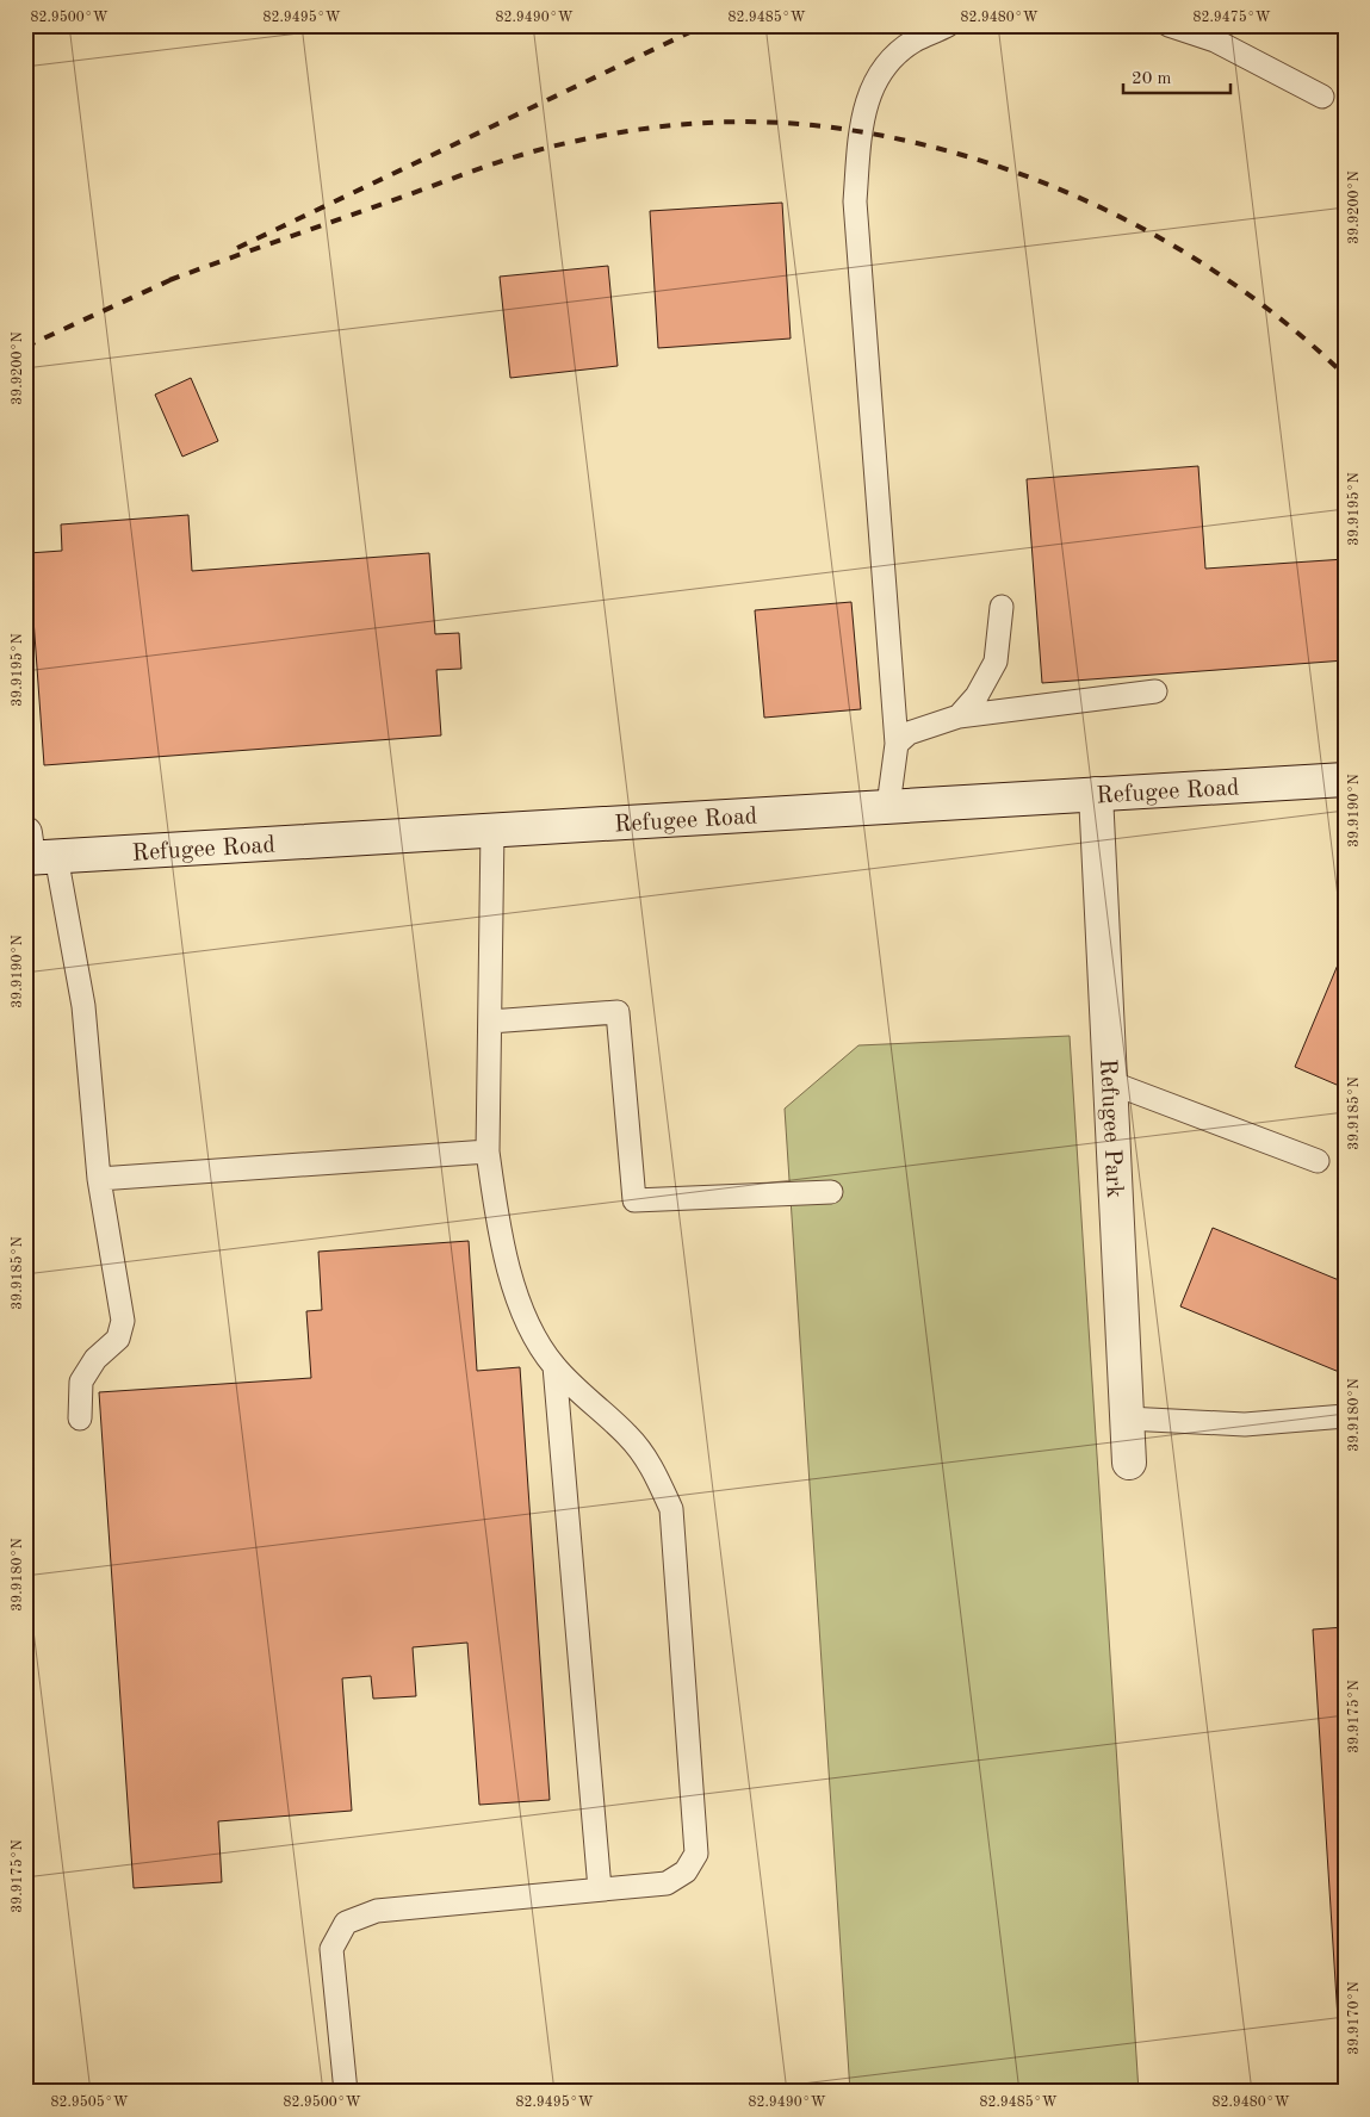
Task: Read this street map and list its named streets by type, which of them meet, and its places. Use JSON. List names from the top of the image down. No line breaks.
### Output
{"streets":{"main road":["Refugee Road","Refugee Park"]},"crossings":[["Refugee Road","Refugee Park"]],"scale_bar":"20 m","coordinates":["82.9500°W","82.9495°W","82.9490°W","82.9485°W","82.9480°W","82.9475°W","39.9200°N","39.9195°N","39.9190°N","39.9185°N","39.9180°N","39.9175°N","39.9170°N","82.9505°W"]}
